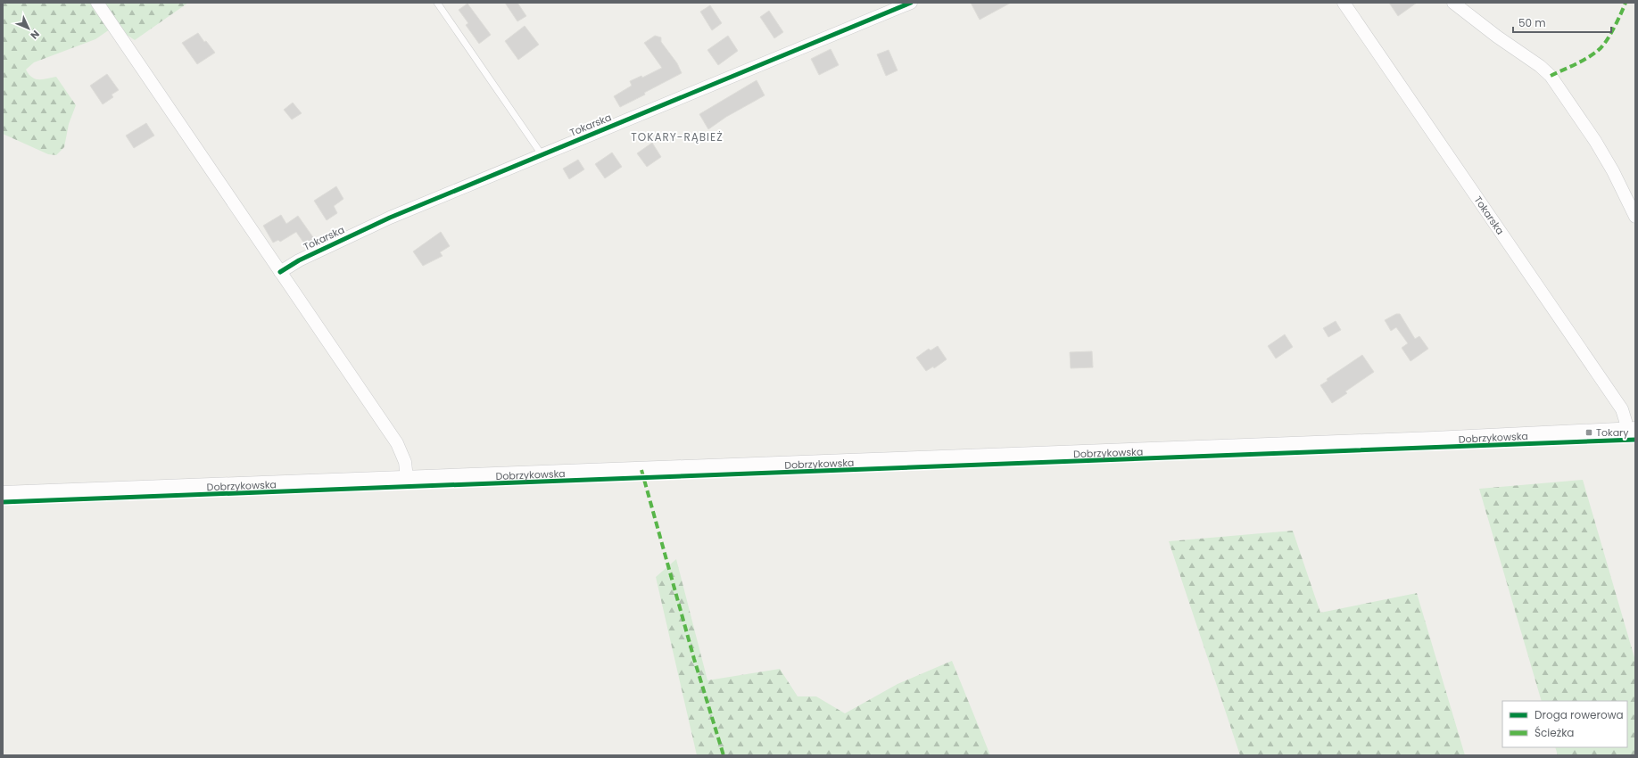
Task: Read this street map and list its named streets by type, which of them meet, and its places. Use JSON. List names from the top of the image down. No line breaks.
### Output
{"streets":{"main road":["Dobrzykowska"],"street":["Tokarska"]},"crossings":[["Tokarska","Dobrzykowska"]],"districts":["TOKARY-RĄBIEŻ"],"places":{"transit":["Tokary"]},"legend":["Droga rowerowa","Ścieżka"],"scale_bar":"50 m","north":"bottom right"}
